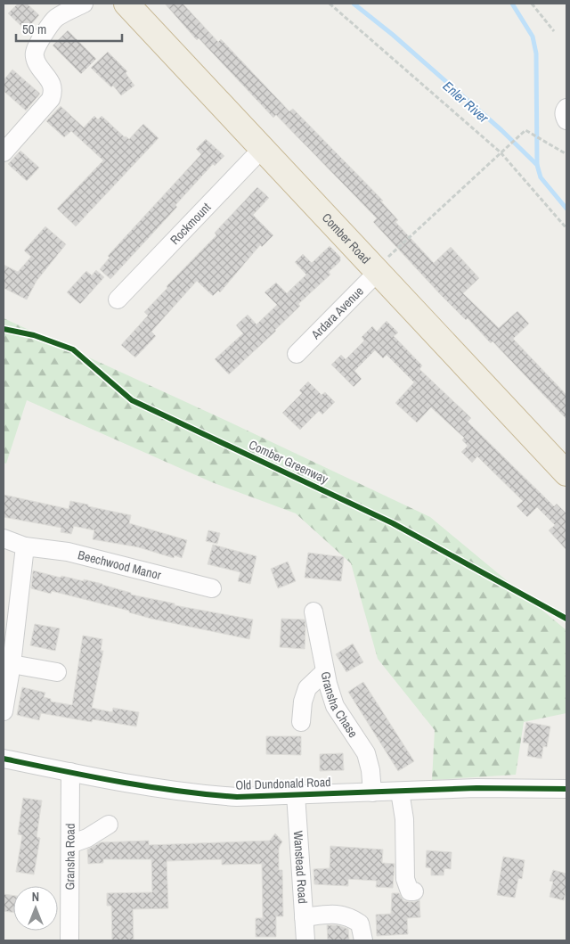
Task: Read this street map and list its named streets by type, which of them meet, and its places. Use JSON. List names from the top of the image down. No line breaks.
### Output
{"streets":{"highway":["Comber Road"],"street":["Rockmount","Ardara Avenue","Beechwood Manor","Gransha Chase","Old Dundonald Road","Gransha Road","Wanstead Road"],"cycle path":["Comber Greenway"]},"crossings":[["Rockmount","Comber Road"],["Comber Road","Ardara Avenue"],["Gransha Chase","Old Dundonald Road"],["Old Dundonald Road","Gransha Road"],["Old Dundonald Road","Wanstead Road"]],"water":["Enler River"],"scale_bar":"50 m","north":"top"}
